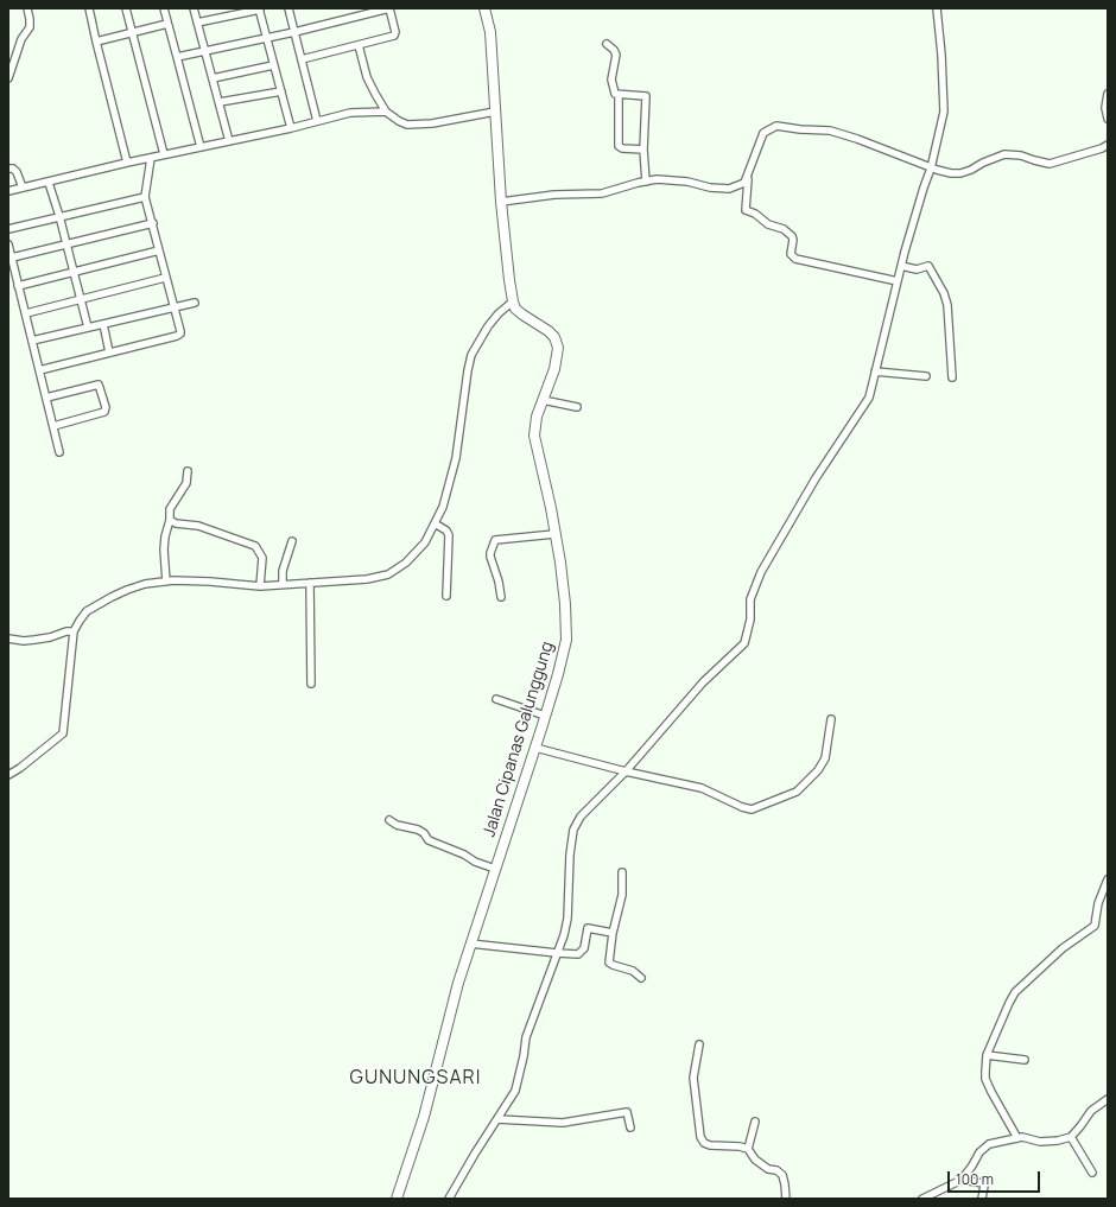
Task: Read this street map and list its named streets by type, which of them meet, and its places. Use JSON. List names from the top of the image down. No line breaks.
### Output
{"streets":{"street":["Jalan Cipanas Galunggung"]},"districts":["GUNUNGSARI"],"scale_bar":"100 m"}
